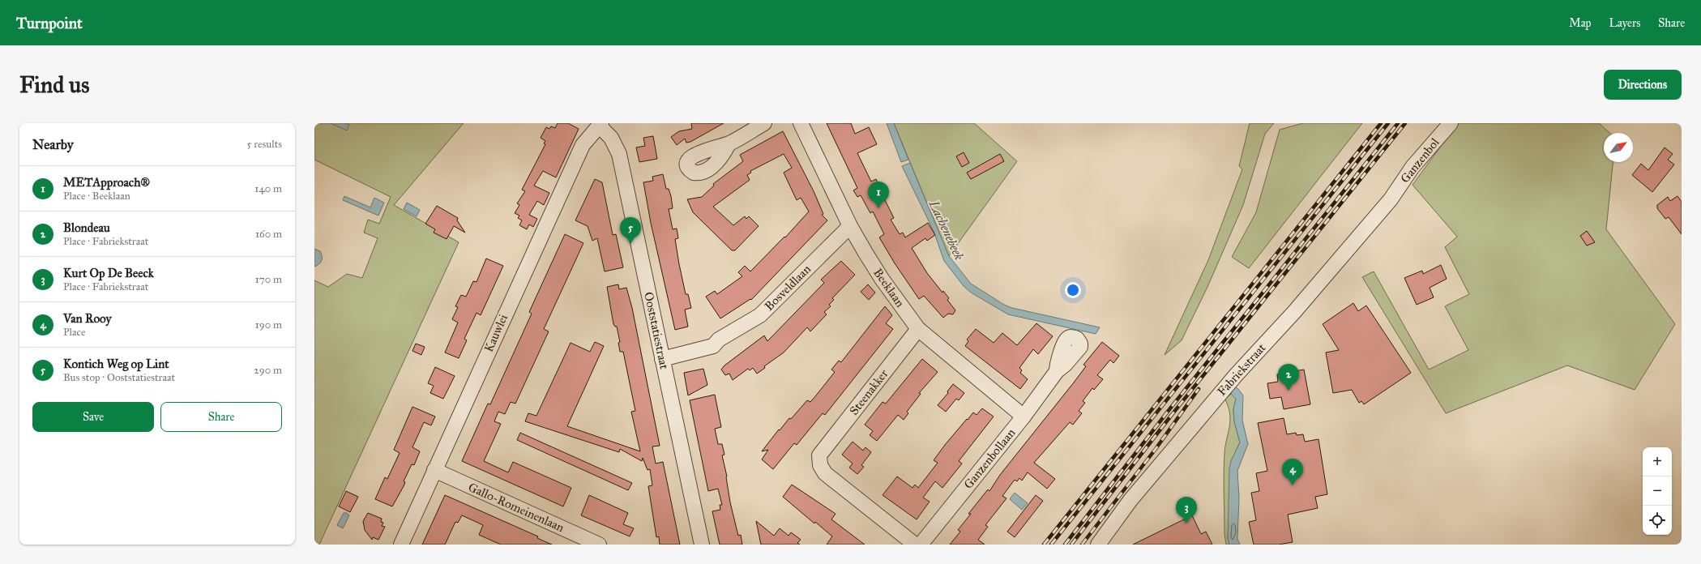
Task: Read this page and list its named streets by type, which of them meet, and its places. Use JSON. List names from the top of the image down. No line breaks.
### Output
{"streets":{"street":["Ganzenbol","Bosveldlaan","Beeklaan","Ooststatiestraat","Kauwlei","Fabriekstraat","Steenakker","Ganzenbollaan","Gallo-Romeinenlaan"]},"crossings":[["Ganzenbol","Fabriekstraat"],["Bosveldlaan","Beeklaan"],["Bosveldlaan","Ooststatiestraat"],["Beeklaan","Steenakker"],["Beeklaan","Ganzenbollaan"],["Ooststatiestraat","Kauwlei"],["Kauwlei","Gallo-Romeinenlaan"]],"water":["Lachenebeek"],"north":"top right","page":{"header":"Turnpoint","nav":["Map","Layers","Share"],"buttons":["Directions",["Save","Share"]],"title":"Find us","heading":["Nearby","5 results"],"list":[{"mark":"1","name":"METApproach®","note":"Place · Beeklaan","value":"140 m"},{"mark":"2","name":"Blondeau","note":"Place · Fabriekstraat","value":"160 m"},{"mark":"3","name":"Kurt Op De Beeck","note":"Place · Fabriekstraat","value":"170 m"},{"mark":"4","name":"Van Rooy","note":"Place","value":"190 m"},{"mark":"5","name":"Kontich Weg op Lint","note":"Bus stop · Ooststatiestraat","value":"290 m"}],"pins":["1","5","2","4","3"],"map_buttons":["+","−"]}}
